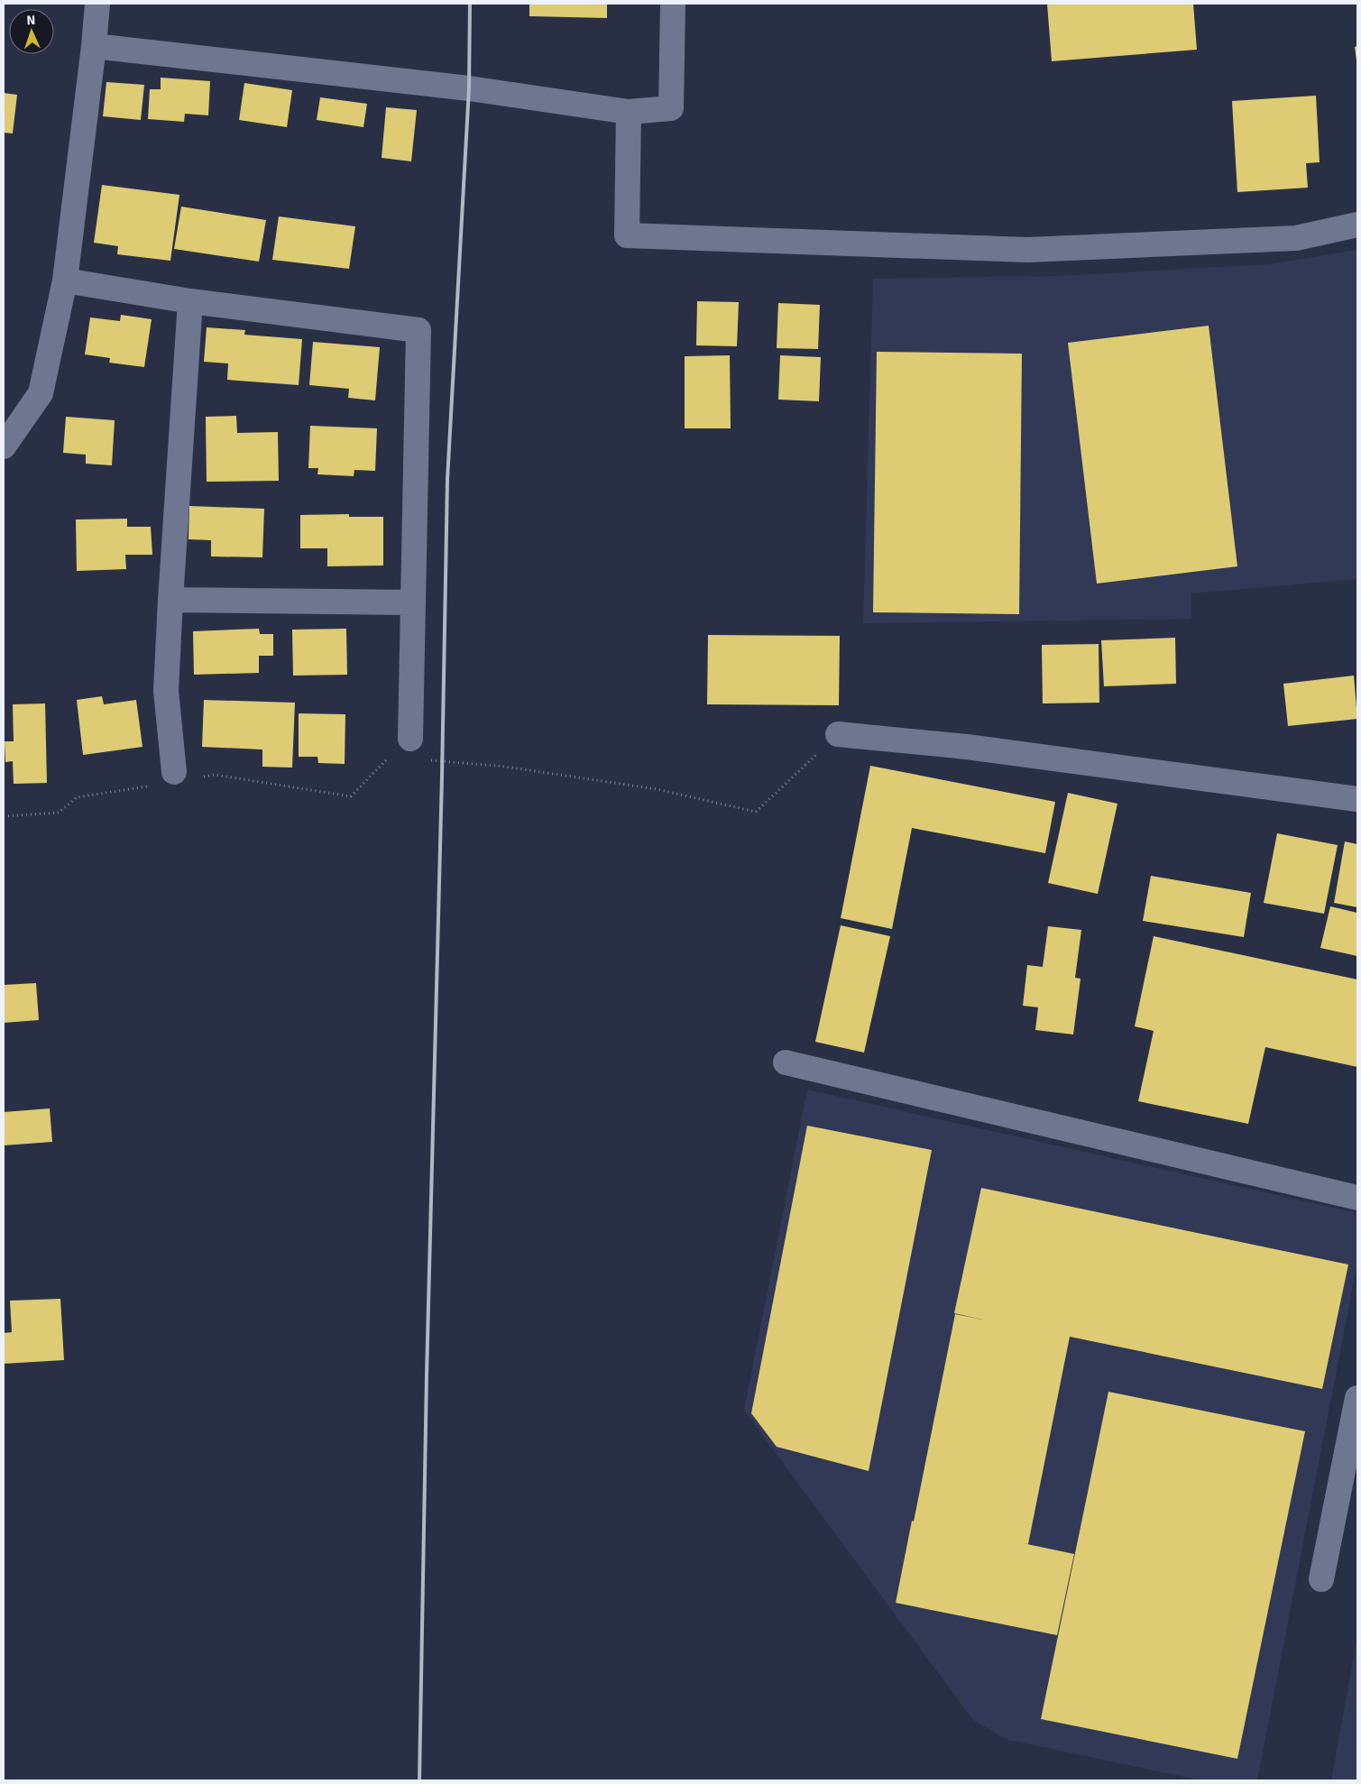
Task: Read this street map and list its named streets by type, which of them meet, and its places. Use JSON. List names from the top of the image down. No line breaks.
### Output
{"north":"top"}
